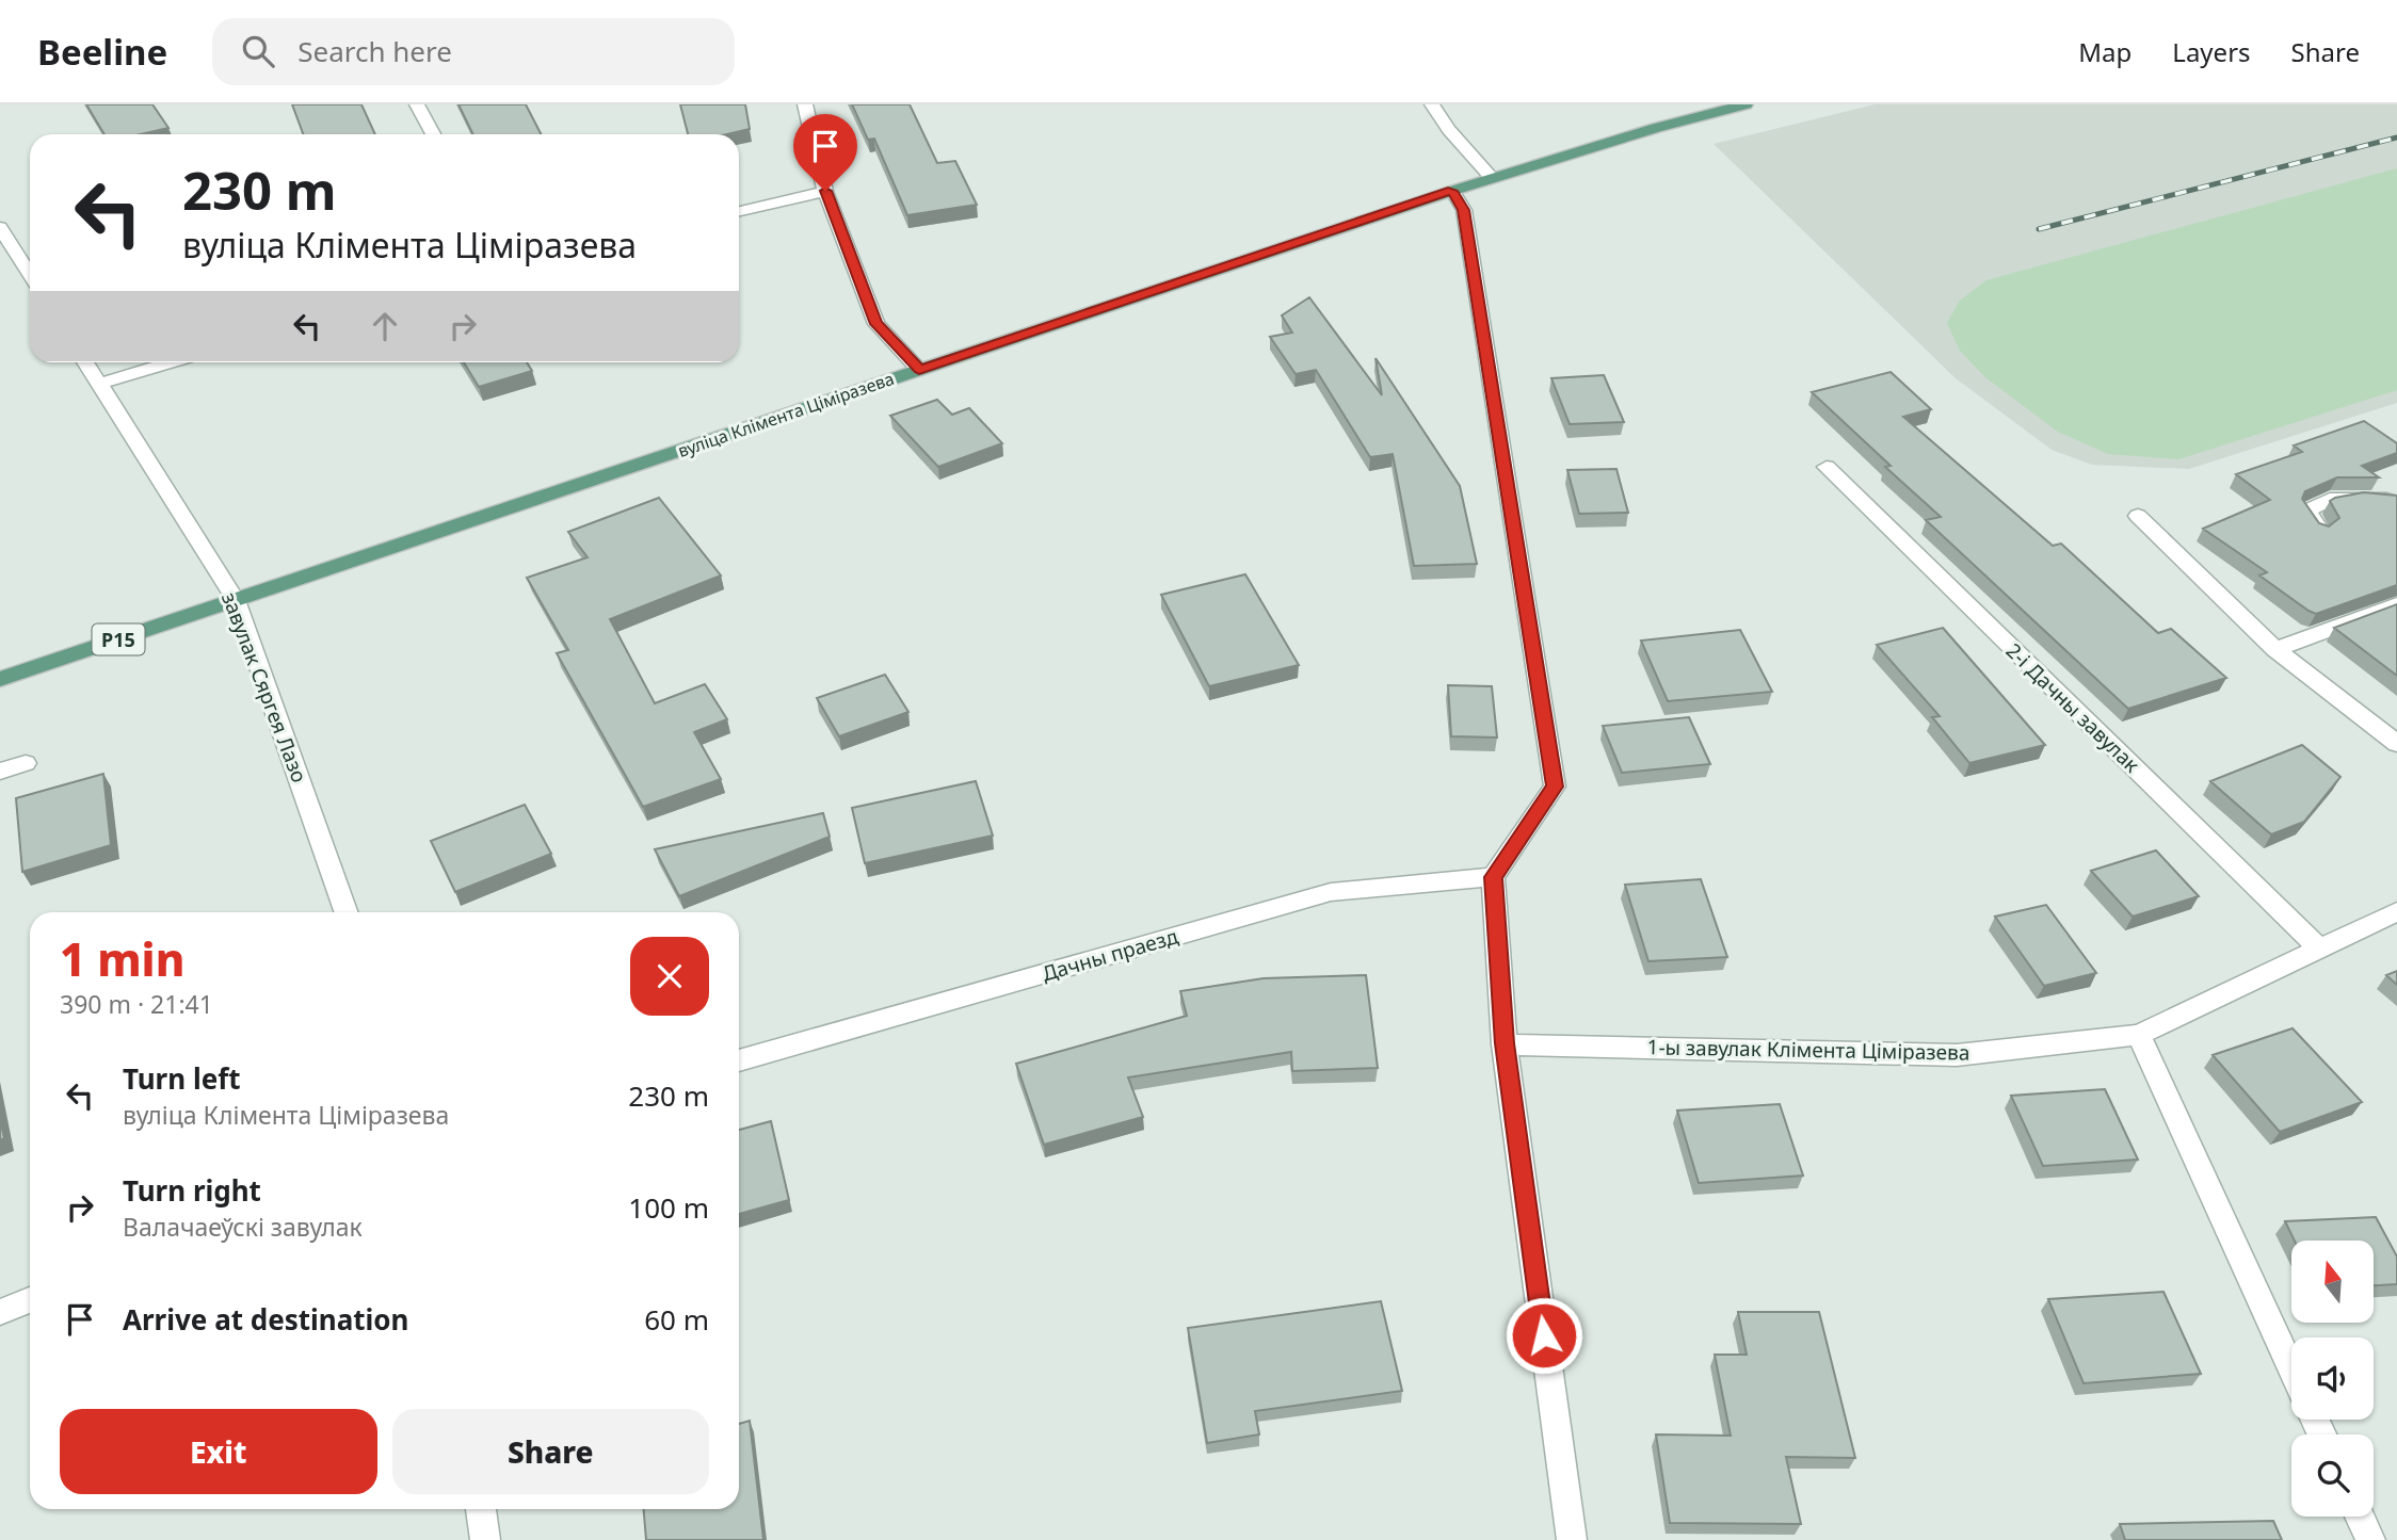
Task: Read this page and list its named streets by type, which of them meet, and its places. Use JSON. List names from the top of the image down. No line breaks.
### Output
{"streets":{"main road":["вуліца Клімента Ціміразева","Р15"],"street":["завулак Сяргея Лазо","2-і Дачны завулак","Дачны праезд","1-ы завулак Клімента Ціміразева"]},"crossings":[["вуліца Клімента Ціміразева","завулак Сяргея Лазо"],["2-і Дачны завулак","1-ы завулак Клімента Ціміразева"]],"north":"top","page":{"header":"Beeline","search":"Search here","nav":["Map","Layers","Share"],"turn":["230 m","вуліца Клімента Ціміразева"],"heading":["1 min","390 m · 21:41"],"list":[{"name":"Turn left","note":"вуліца Клімента Ціміразева","value":"230 m"},{"name":"Turn right","note":"Валачаеўскі завулак","value":"100 m"},{"name":"Arrive at destination","value":"60 m"}],"buttons":["Exit","Share"]}}
